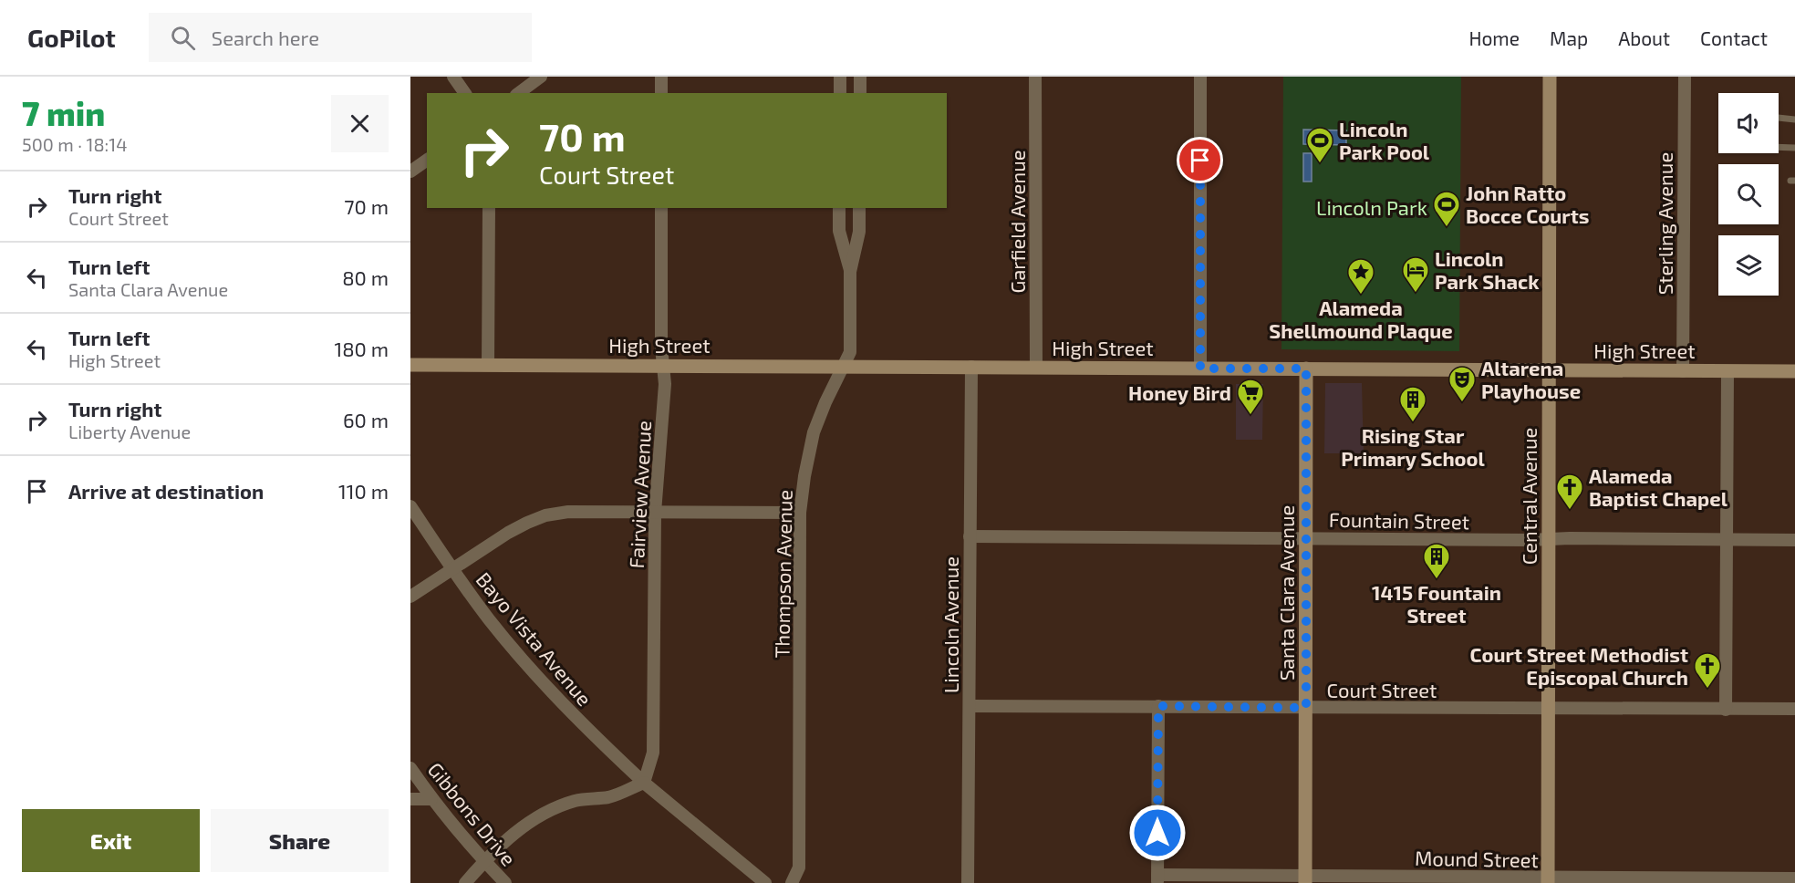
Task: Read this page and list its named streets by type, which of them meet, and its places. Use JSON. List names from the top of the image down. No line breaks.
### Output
{"streets":{"main road":["High Street","Central Avenue","Santa Clara Avenue"],"street":["Garfield Avenue","Sterling Avenue","Fairview Avenue","Fountain Street","Thompson Avenue","Lincoln Avenue","Bayo Vista Avenue","Court Street","Gibbons Drive","Mound Street"]},"crossings":[["Garfield Avenue","High Street"],["Sterling Avenue","High Street"],["High Street","Fairview Avenue"],["High Street","Central Avenue"],["High Street","Thompson Avenue"],["High Street","Santa Clara Avenue"],["High Street","Lincoln Avenue"],["Fairview Avenue","Bayo Vista Avenue"],["Central Avenue","Fountain Street"],["Central Avenue","Court Street"],["Central Avenue","Mound Street"],["Fountain Street","Santa Clara Avenue"],["Fountain Street","Lincoln Avenue"],["Santa Clara Avenue","Court Street"],["Santa Clara Avenue","Mound Street"],["Lincoln Avenue","Court Street"]],"parks":["Lincoln Park"],"places":{"sports":["Lincoln Park Pool","John Ratto Bocce Courts"],"hotel":["Lincoln Park Shack"],"place":["Alameda Shellmound Plaque"],"theatre":["Altarena Playhouse"],"supermarket":["Honey Bird"],"building":["Rising Star Primary School","1415 Fountain Street"],"church":["Alameda Baptist Chapel","Court Street Methodist Episcopal Church"]},"page":{"header":"GoPilot","search":"Search here","nav":["Home","Map","About","Contact"],"heading":["7 min","500 m · 18:14"],"turn":["70 m","Court Street"],"list":[{"name":"Turn right","note":"Court Street","value":"70 m"},{"name":"Turn left","note":"Santa Clara Avenue","value":"80 m"},{"name":"Turn left","note":"High Street","value":"180 m"},{"name":"Turn right","note":"Liberty Avenue","value":"60 m"},{"name":"Arrive at destination","value":"110 m"}],"buttons":["Exit","Share"]}}
